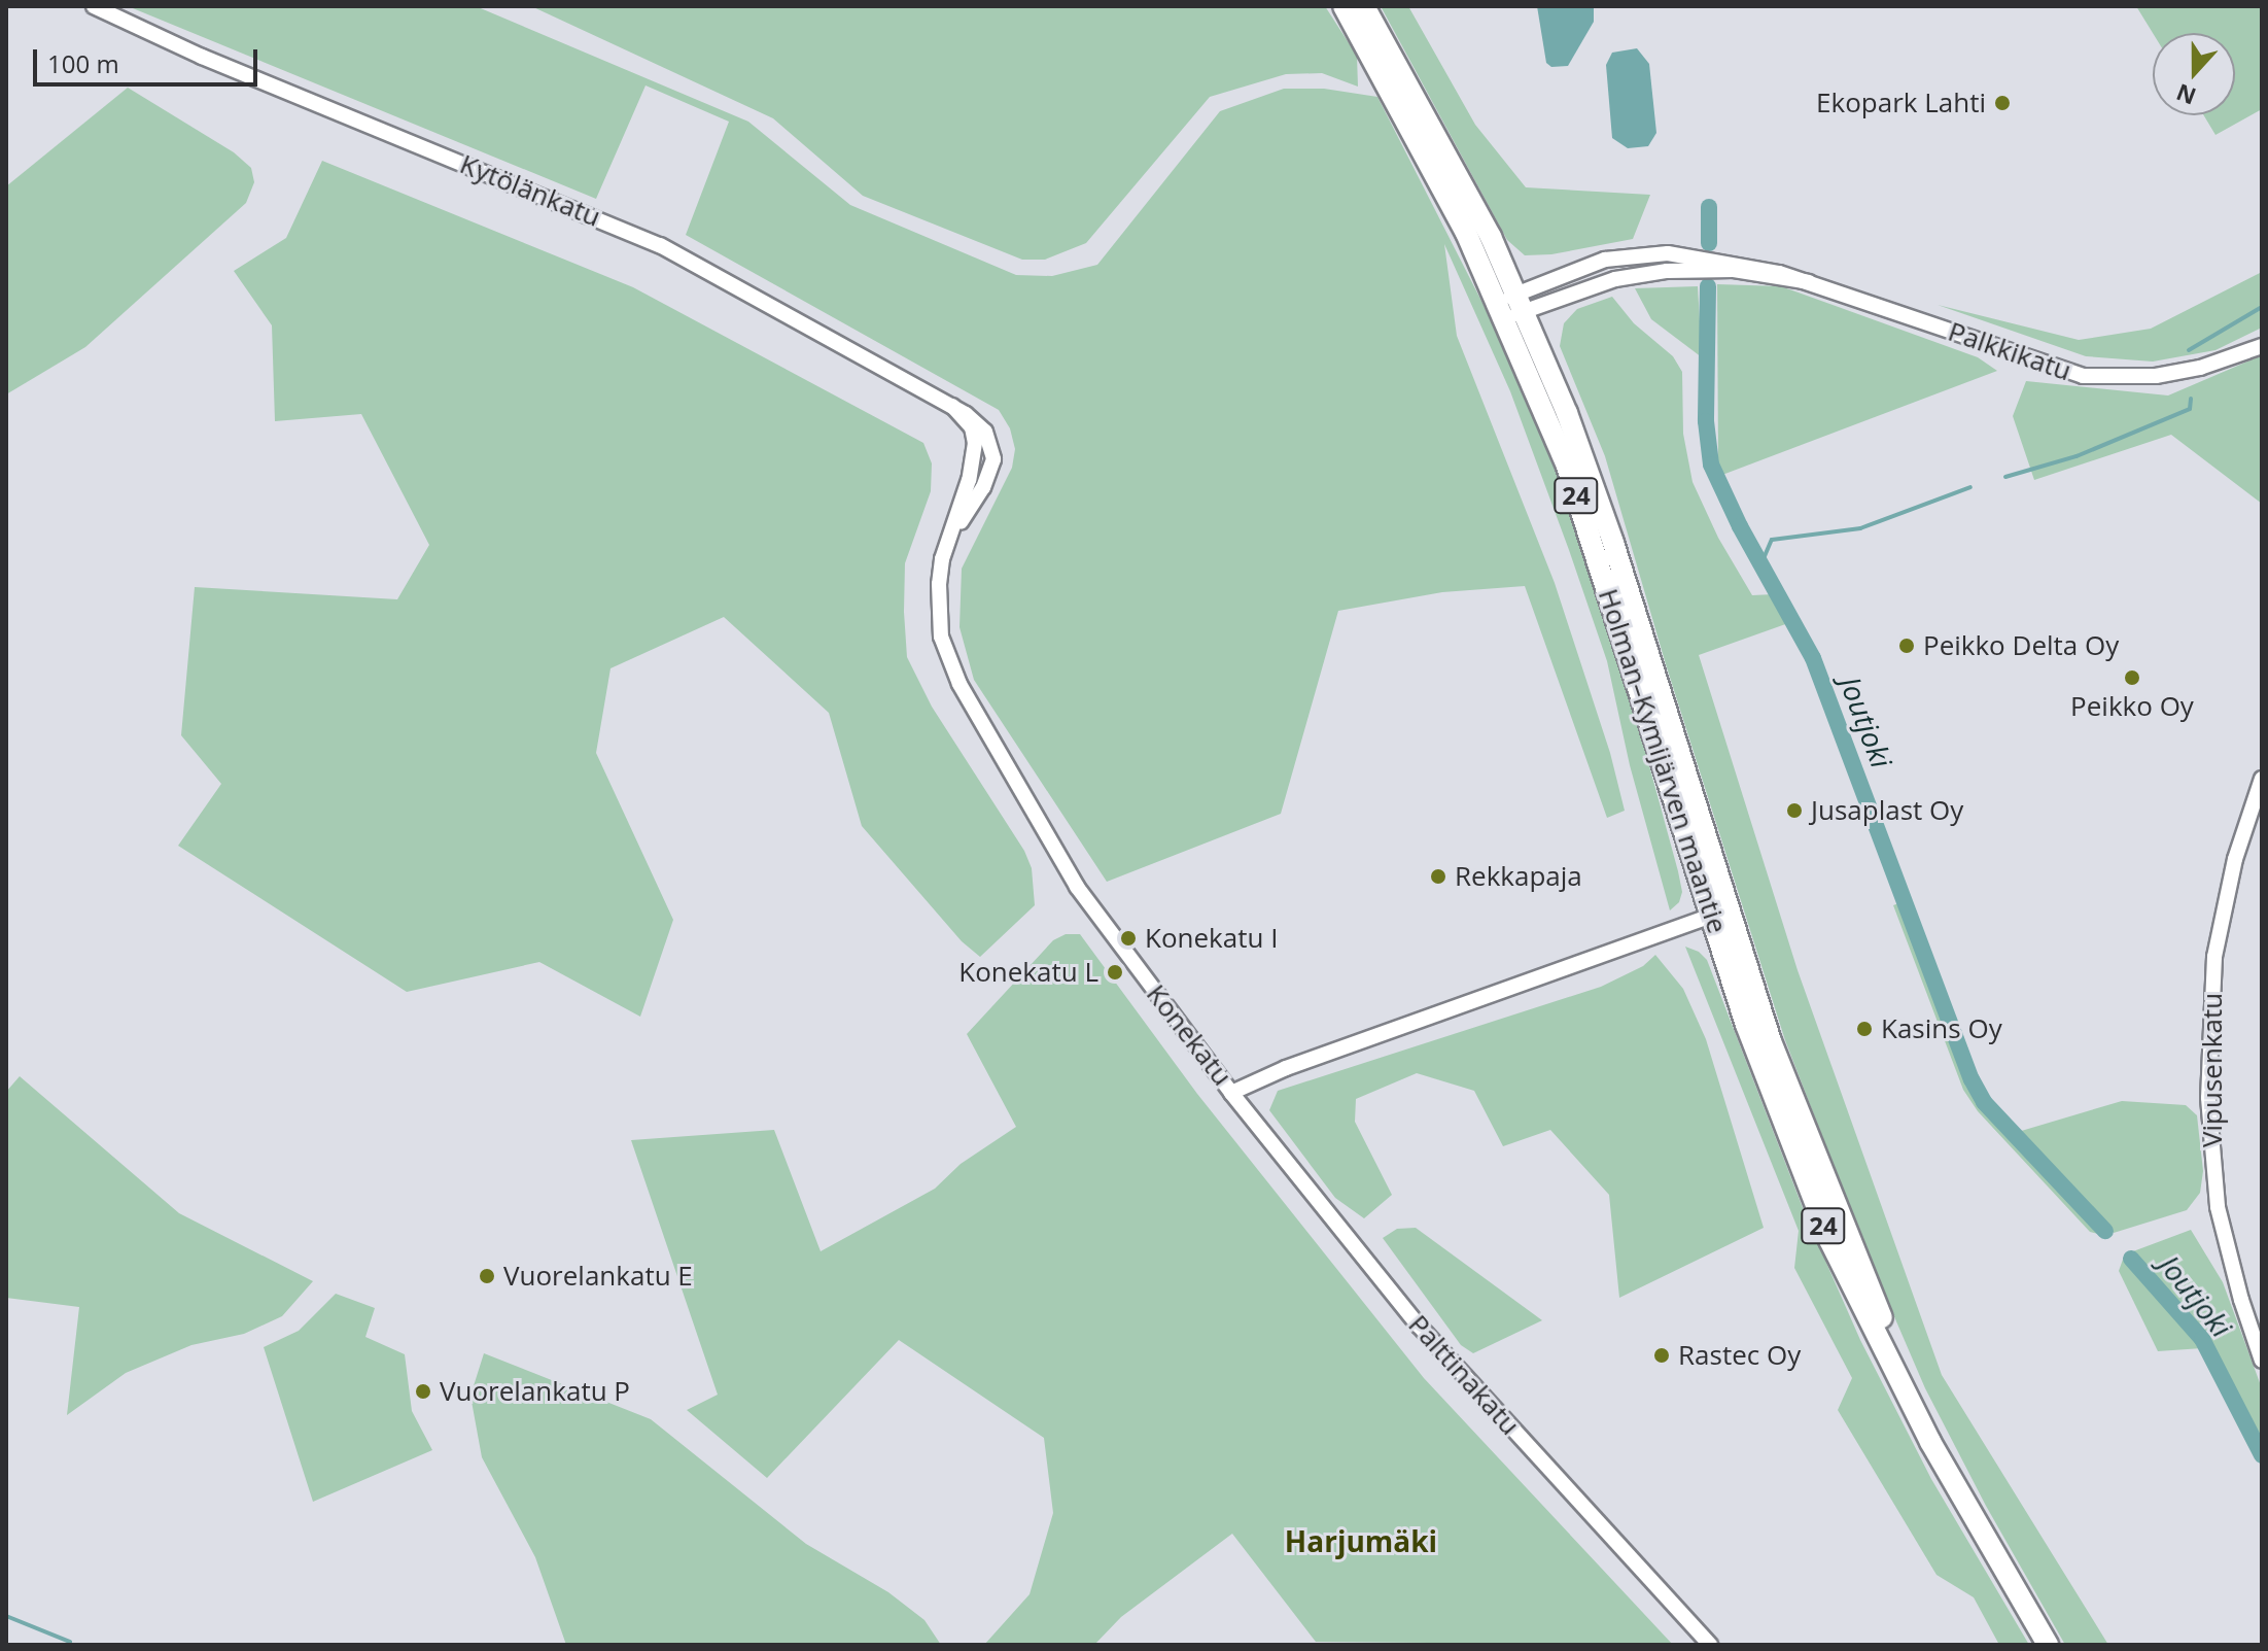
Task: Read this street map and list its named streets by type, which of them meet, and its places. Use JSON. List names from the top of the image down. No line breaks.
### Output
{"streets":{"highway":["24","Holman–Kymijärven maantie"],"street":["Kytölänkatu","Palkkikatu","Konekatu","Vipusenkatu","Palttinakatu"]},"crossings":[["Kytölänkatu","Konekatu"],["Palkkikatu","Holman–Kymijärven maantie"],["Holman–Kymijärven maantie","Konekatu"],["Konekatu","Palttinakatu"]],"districts":["Harjumäki"],"water":["Joutjoki"],"places":["Ekopark Lahti","Peikko Delta Oy","Peikko Oy","Jusaplast Oy","Rekkapaja","Konekatu I","Konekatu L","Kasins Oy","Vuorelankatu E","Rastec Oy","Vuorelankatu P"],"scale_bar":"100 m","north":"bottom"}
